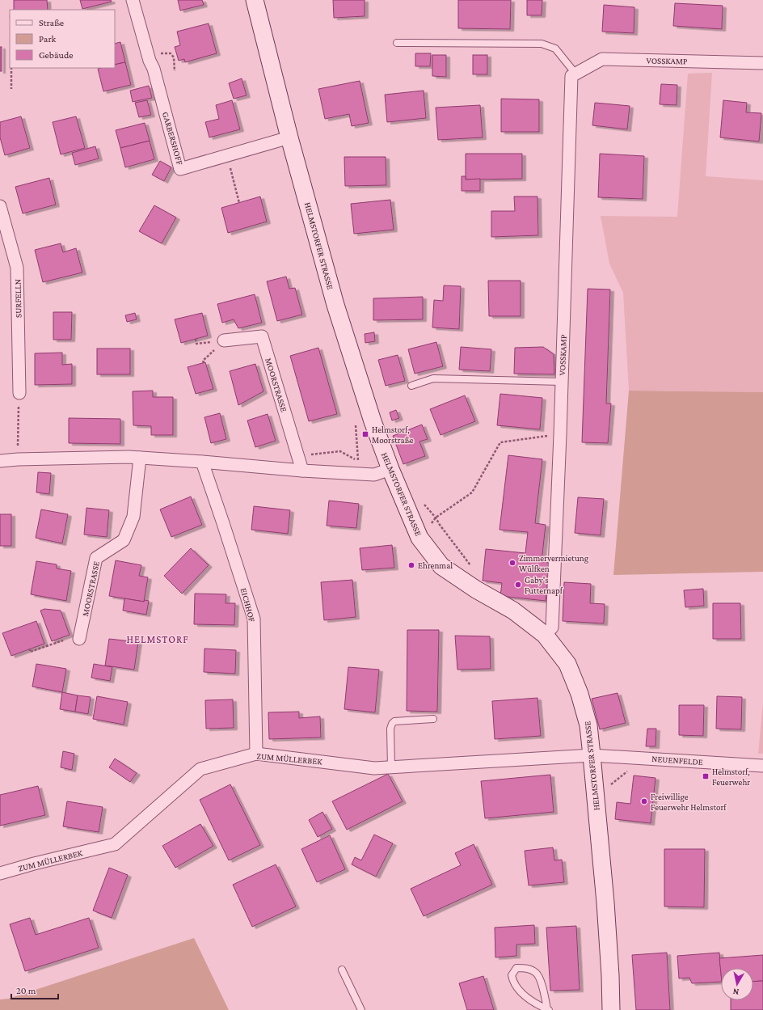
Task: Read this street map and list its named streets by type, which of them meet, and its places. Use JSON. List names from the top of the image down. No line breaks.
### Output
{"streets":{"main road":["HELMSTORFER STRASSE"],"street":["VOSSKAMP","GARBERSHOFF","SURFELLN","MOORSTRASSE","EICHHOF","ZUM MÜLLERBEK","NEUENFELDE"]},"crossings":[["VOSSKAMP","HELMSTORFER STRASSE"],["GARBERSHOFF","HELMSTORFER STRASSE"],["HELMSTORFER STRASSE","ZUM MÜLLERBEK"],["HELMSTORFER STRASSE","NEUENFELDE"],["EICHHOF","ZUM MÜLLERBEK"],["ZUM MÜLLERBEK","NEUENFELDE"]],"districts":["HELMSTORF"],"places":{"transit":["Helmstorf, Moorstraße","Helmstorf, Feuerwehr"],"other":["Zimmervermietung Wülfken","Ehrenmal","Gaby's Futternapf","Freiwillige Feuerwehr Helmstorf"]},"legend":["Straße","Park","Gebäude"],"scale_bar":"20 m","north":"bottom"}
